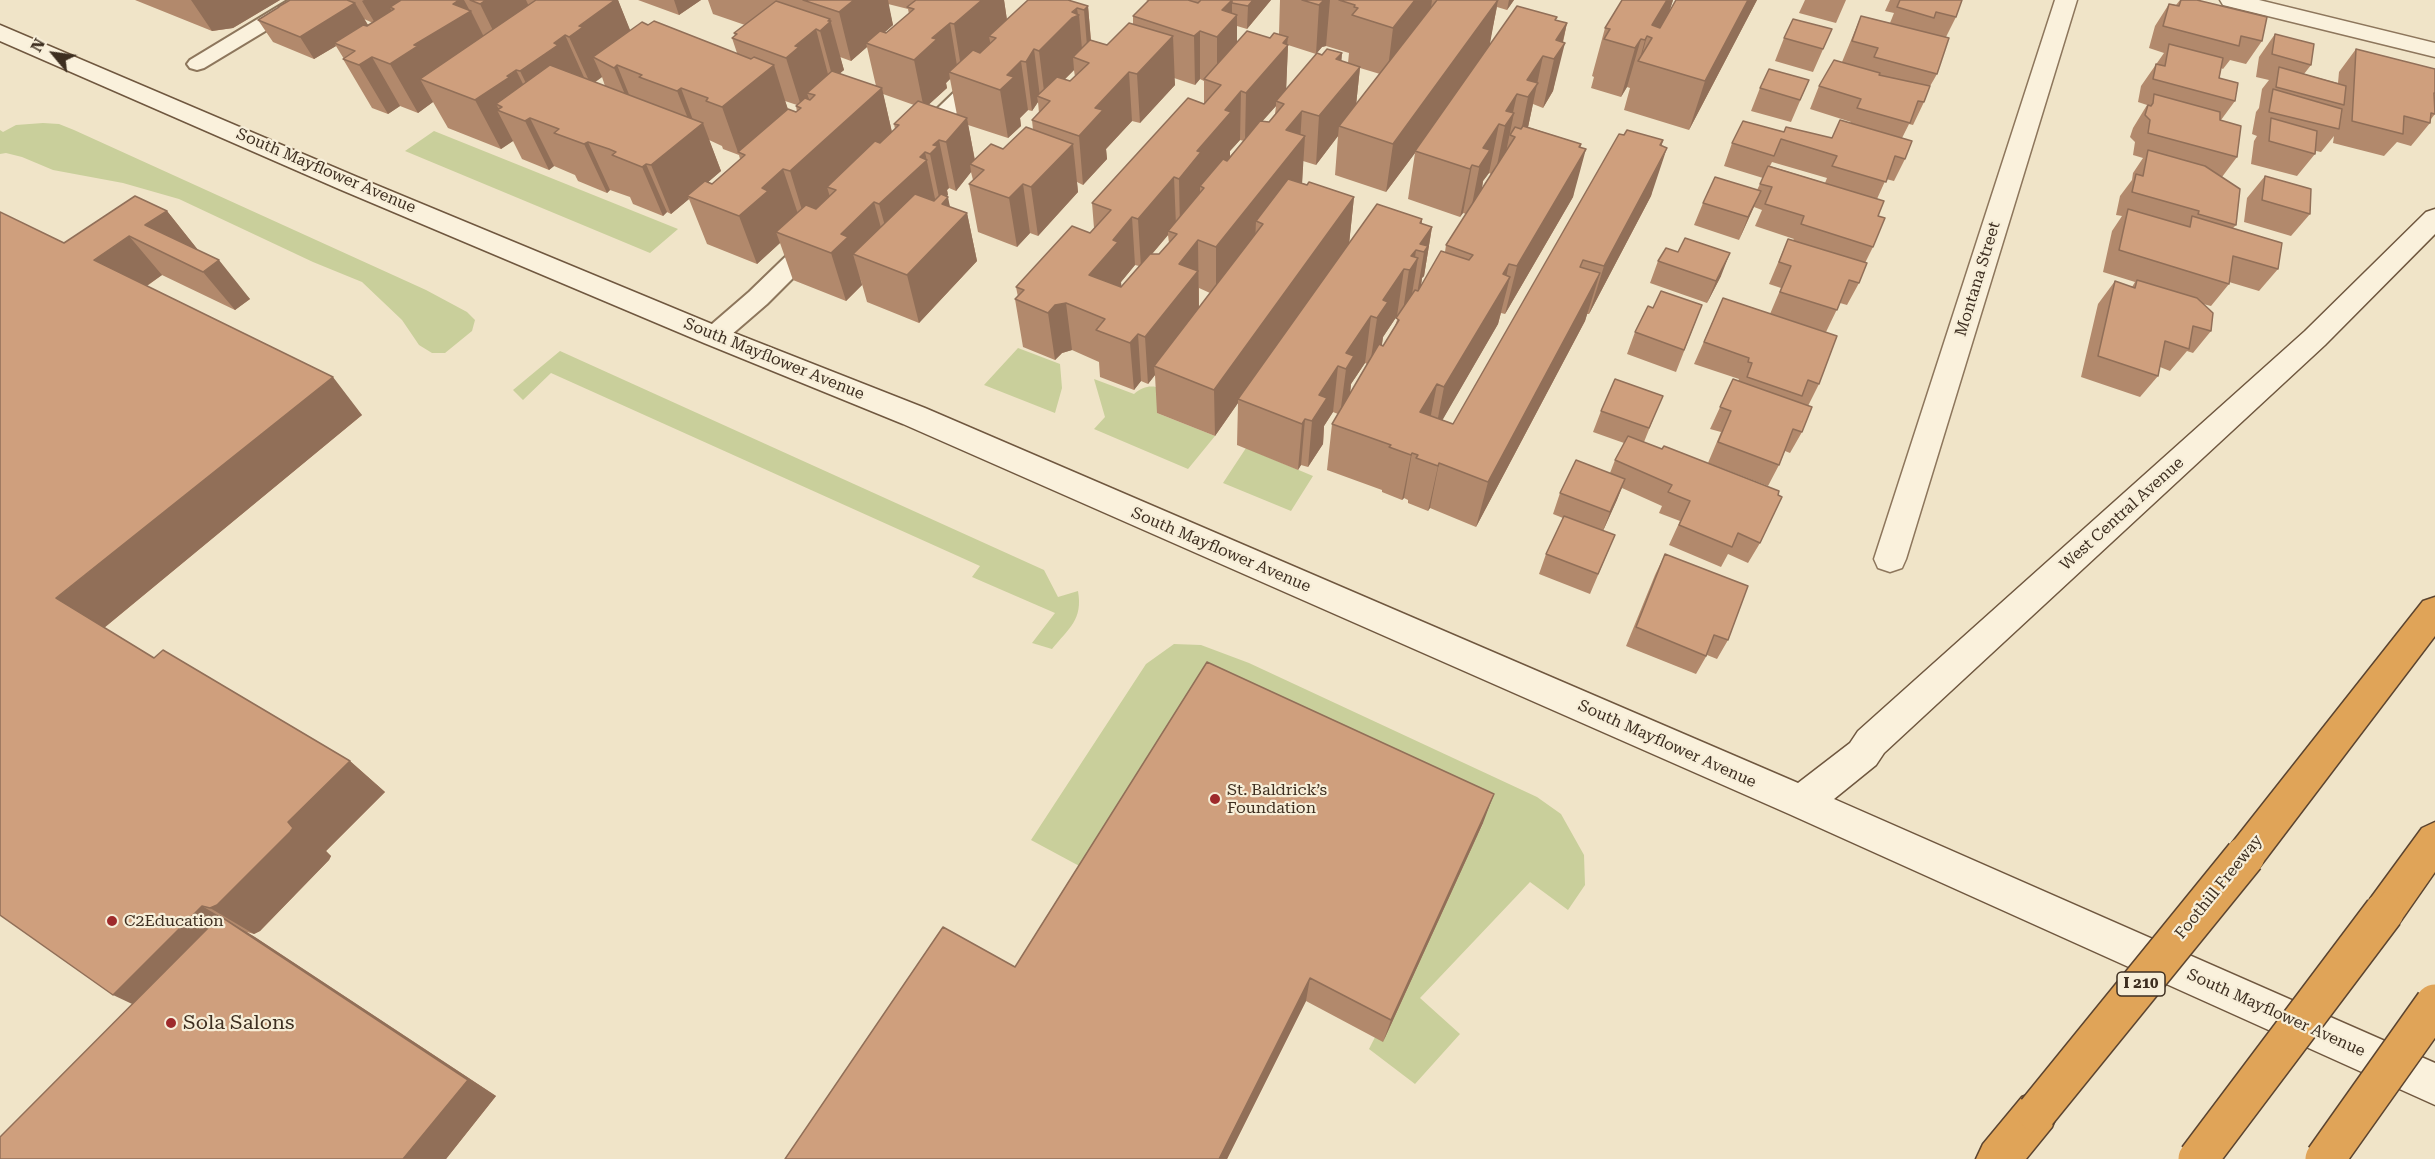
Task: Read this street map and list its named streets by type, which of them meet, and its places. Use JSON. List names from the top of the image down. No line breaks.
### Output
{"streets":{"highway":["Foothill Freeway","I 210"],"street":["South Mayflower Avenue","Montana Street","West Central Avenue"]},"crossings":[["South Mayflower Avenue","West Central Avenue"]],"places":["St. Baldrick’s Foundation","C2Education","Sola Salons"],"north":"top left"}
